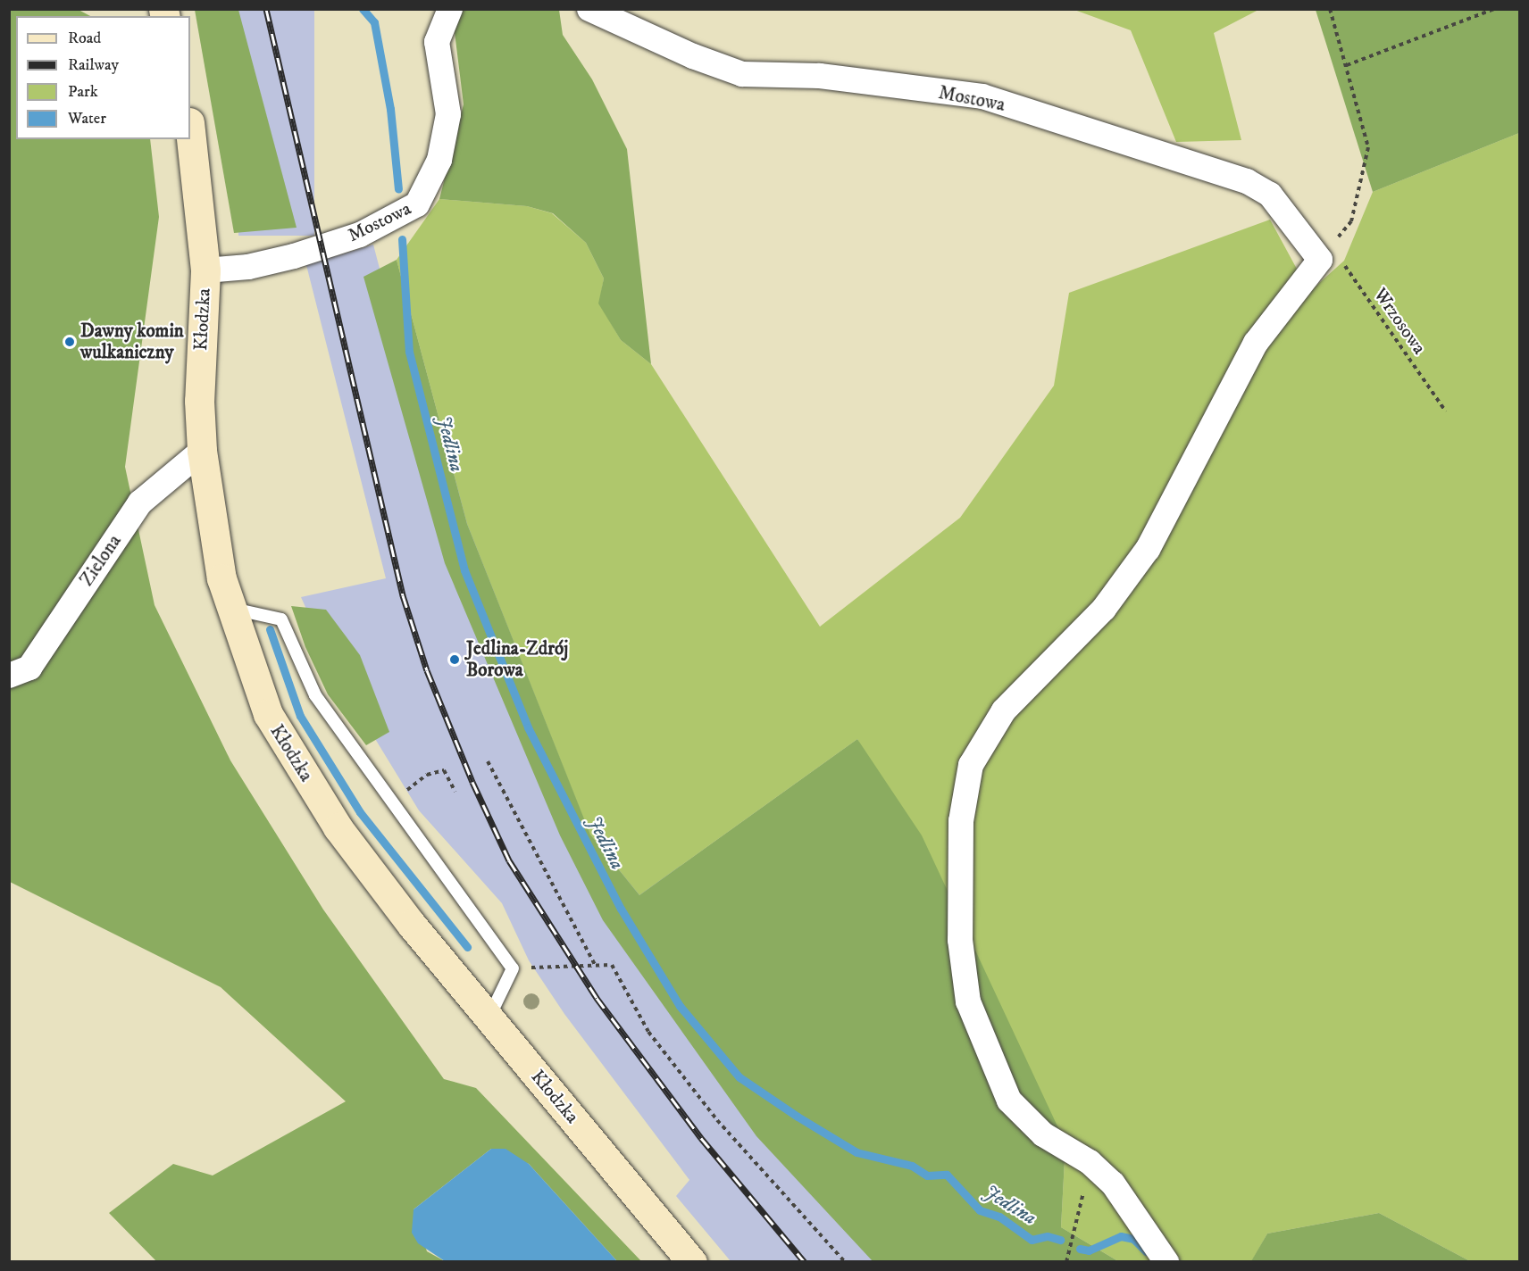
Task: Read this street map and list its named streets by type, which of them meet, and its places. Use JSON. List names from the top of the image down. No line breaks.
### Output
{"streets":{"main road":["Kłodzka"],"street":["Mostowa","Zielona"],"path":["Wrzosowa"]},"crossings":[["Mostowa","Kłodzka"],["Mostowa","Wrzosowa"],["Kłodzka","Zielona"]],"water":["Jedlina"],"places":["Dawny komin wulkaniczny","Jedlina-Zdrój Borowa"],"legend":["Road","Railway","Park","Water"]}
